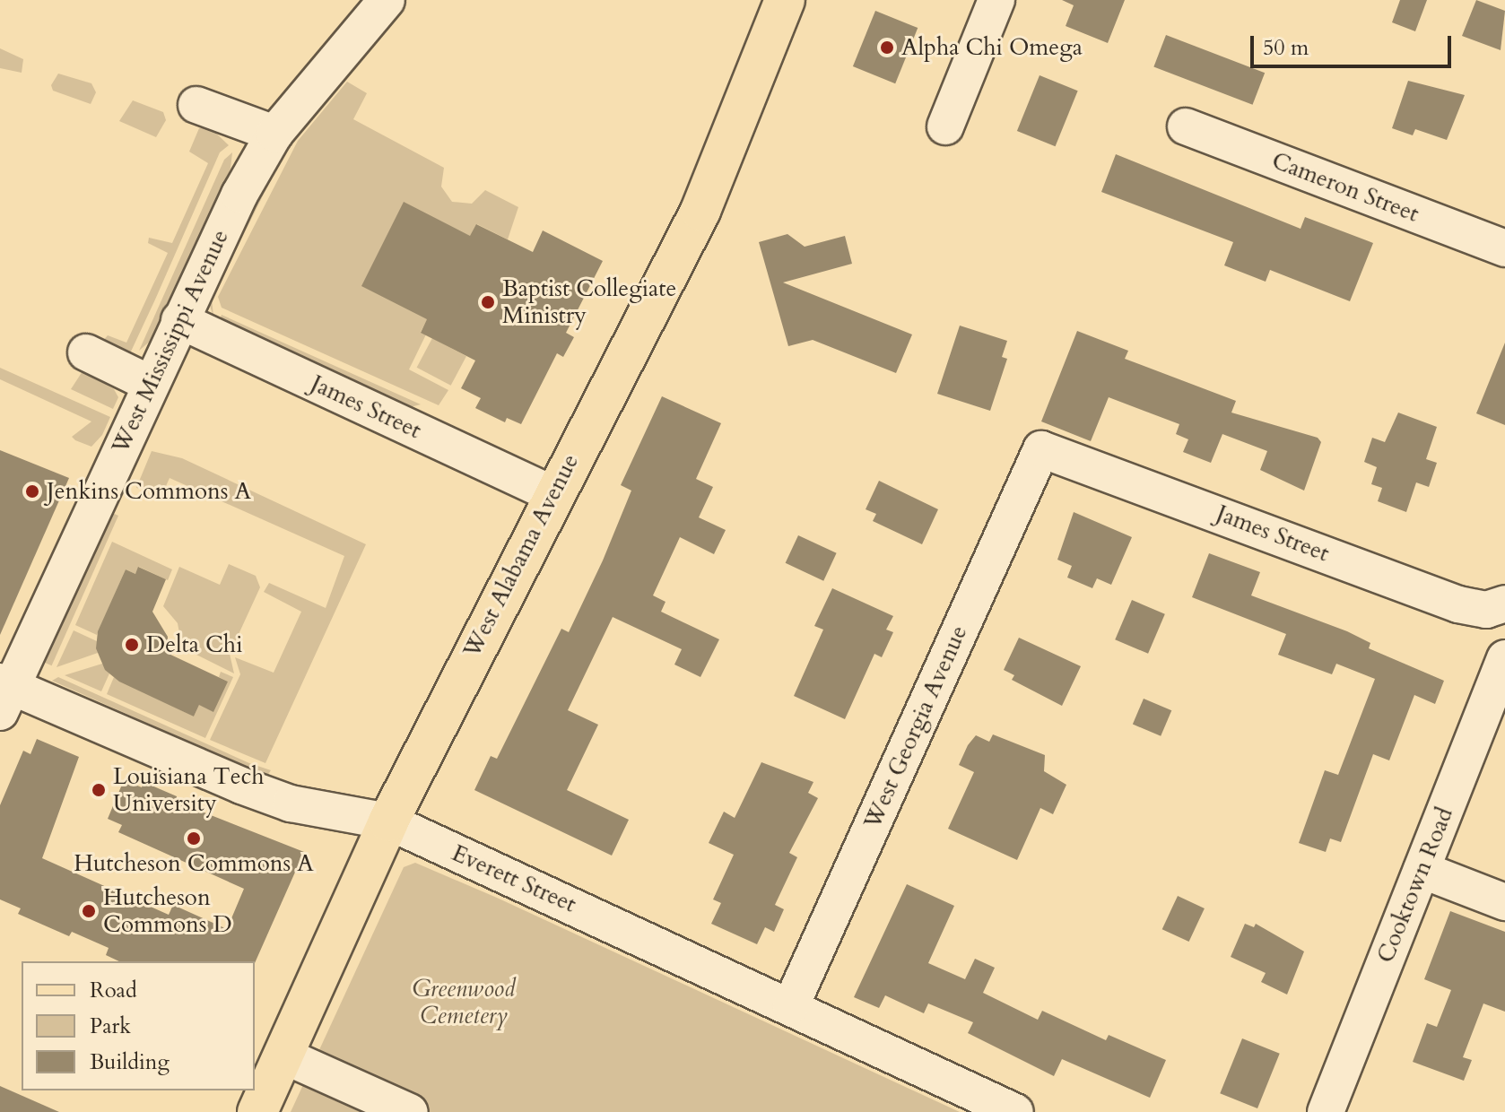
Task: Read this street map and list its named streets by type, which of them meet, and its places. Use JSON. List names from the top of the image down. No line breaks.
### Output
{"streets":{"main road":["West Alabama Avenue"],"street":["Cameron Street","West Mississippi Avenue","James Street","West Georgia Avenue","Everett Street","Cooktown Road"]},"crossings":[["West Mississippi Avenue","James Street"],["West Mississippi Avenue","Everett Street"],["James Street","West Alabama Avenue"],["James Street","West Georgia Avenue"],["West Alabama Avenue","Everett Street"],["West Georgia Avenue","Everett Street"]],"parks":["Greenwood Cemetery"],"places":["Alpha Chi Omega","Baptist Collegiate Ministry","Jenkins Commons A","Delta Chi","Louisiana Tech University","Hutcheson Commons A","Hutcheson Commons D"],"legend":["Road","Park","Building"],"scale_bar":"50 m"}
